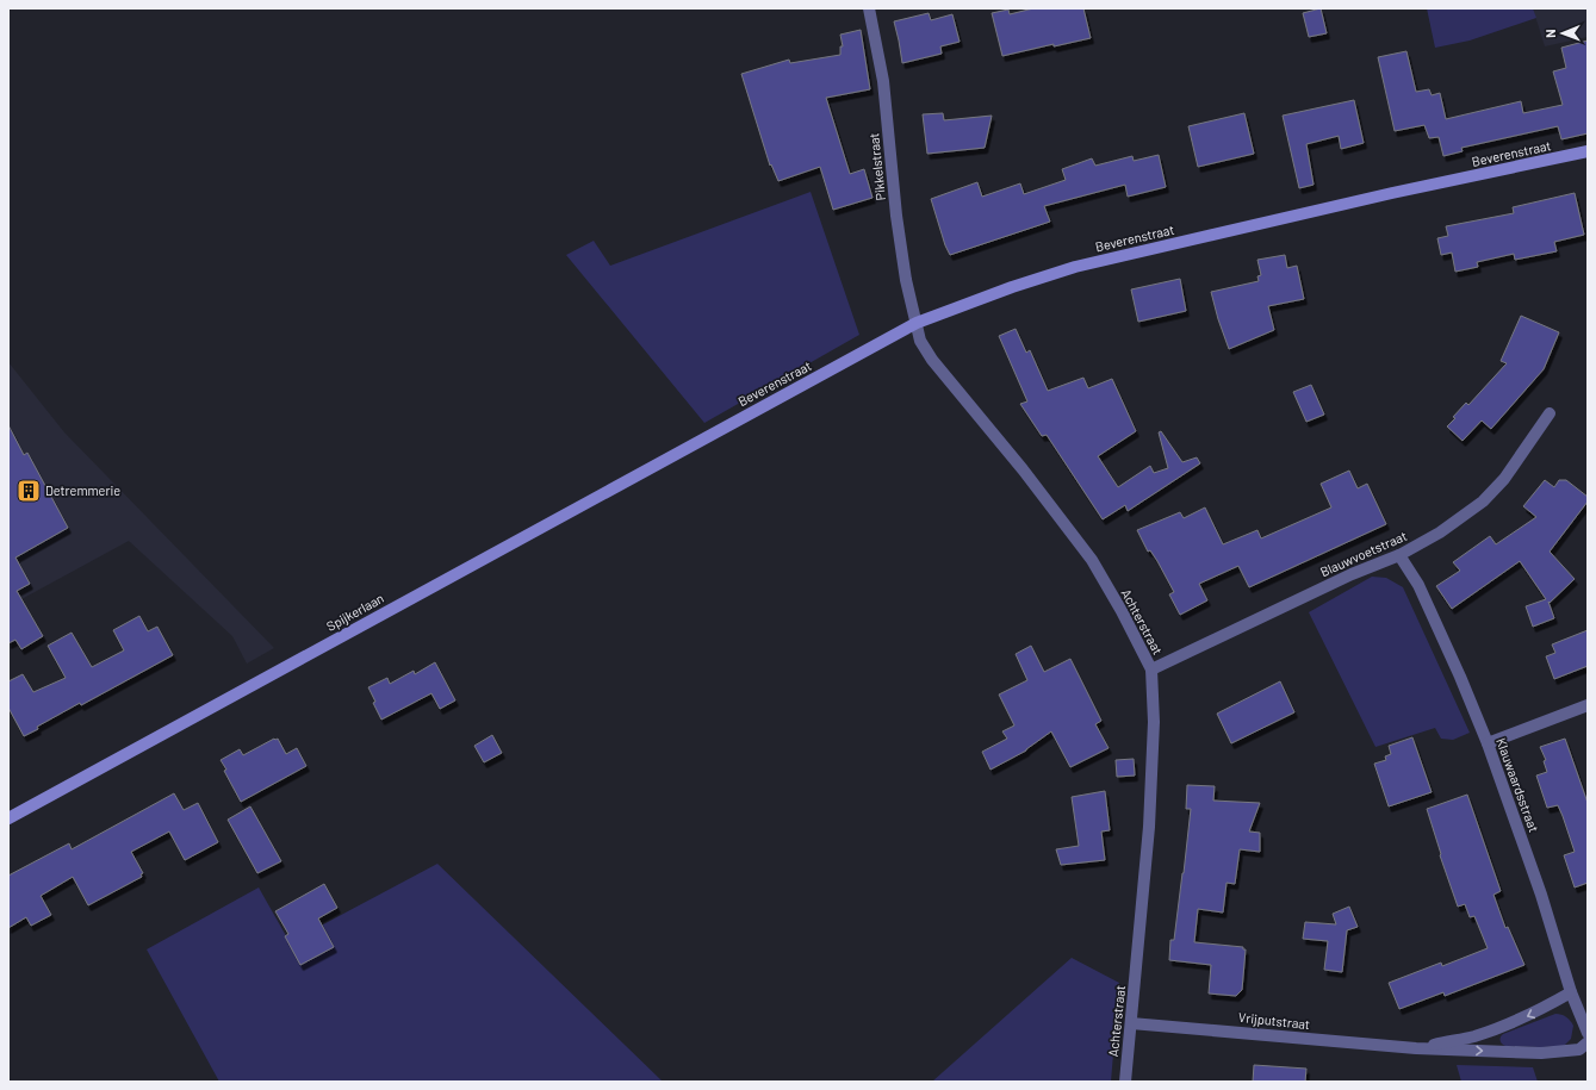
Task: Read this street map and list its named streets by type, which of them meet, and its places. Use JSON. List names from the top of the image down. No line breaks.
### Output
{"streets":{"street":["Beverenstraat","Pikkelstraat","Blauwvoetstraat","Spijkerlaan","Achterstraat","Klauwaardsstraat","Vrijputstraat"]},"crossings":[["Beverenstraat","Pikkelstraat"],["Beverenstraat","Spijkerlaan"],["Beverenstraat","Achterstraat"],["Pikkelstraat","Achterstraat"],["Blauwvoetstraat","Achterstraat"],["Blauwvoetstraat","Klauwaardsstraat"],["Achterstraat","Vrijputstraat"],["Klauwaardsstraat","Vrijputstraat"]],"places":{"building":["Detremmerie"]},"north":"left"}
